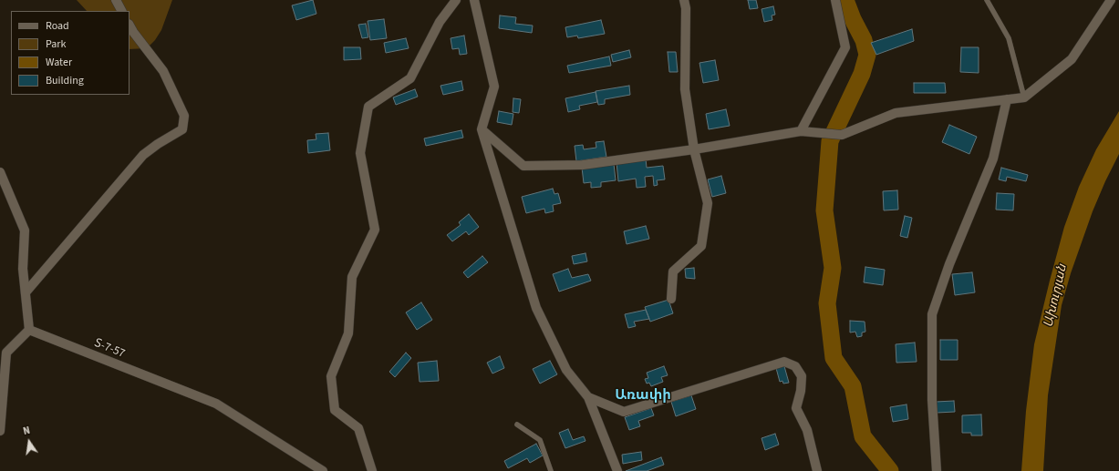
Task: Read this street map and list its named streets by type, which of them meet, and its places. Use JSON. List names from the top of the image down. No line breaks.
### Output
{"streets":{"street":["Տ-7-57"]},"districts":["Առափի"],"water":["Ախուրյան"],"legend":["Road","Park","Water","Building"],"north":"top"}
